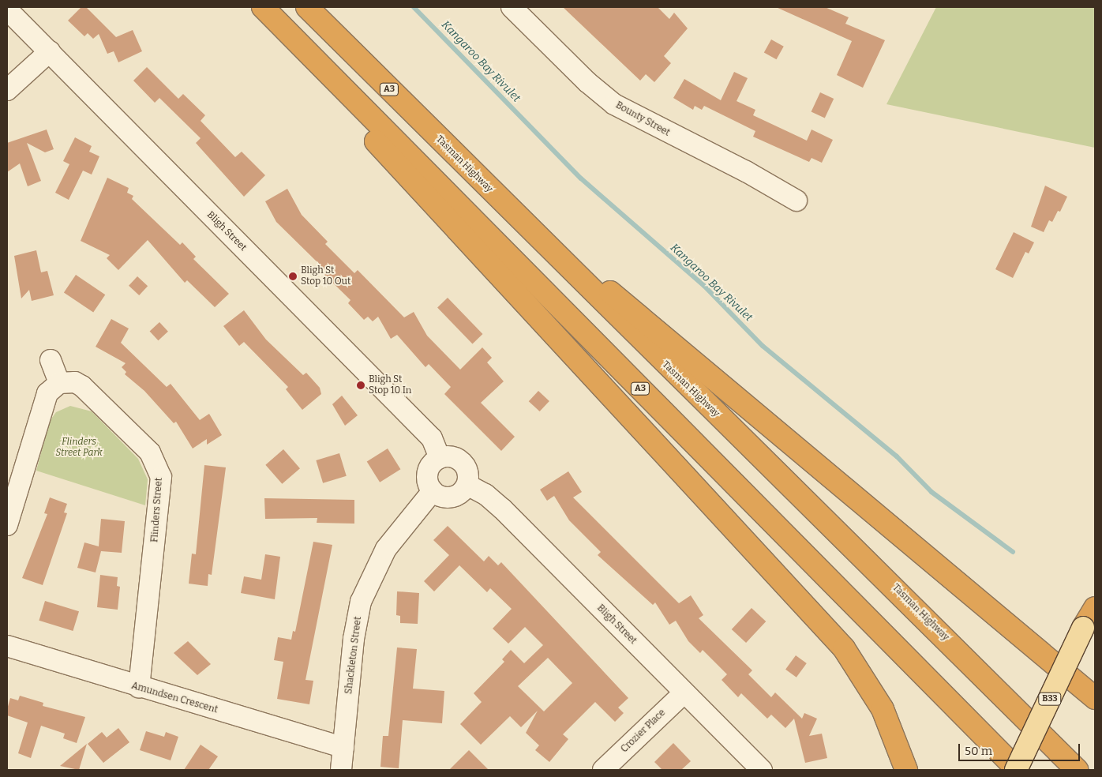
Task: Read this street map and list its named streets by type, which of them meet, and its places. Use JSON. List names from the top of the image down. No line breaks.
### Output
{"streets":{"highway":["A3","Tasman Highway"],"main road":["B33"],"street":["Bounty Street","Bligh Street","Flinders Street","Shackleton Street","Amundsen Crescent","Crozier Place"]},"crossings":[["A3","B33"],["Bligh Street","Shackleton Street"],["Bligh Street","Crozier Place"],["Flinders Street","Amundsen Crescent"],["Shackleton Street","Amundsen Crescent"]],"water":["Kangaroo Bay Rivulet"],"parks":["Flinders Street Park"],"places":["Bligh St Stop 10 Out","Bligh St Stop 10 In"],"scale_bar":"50 m"}
